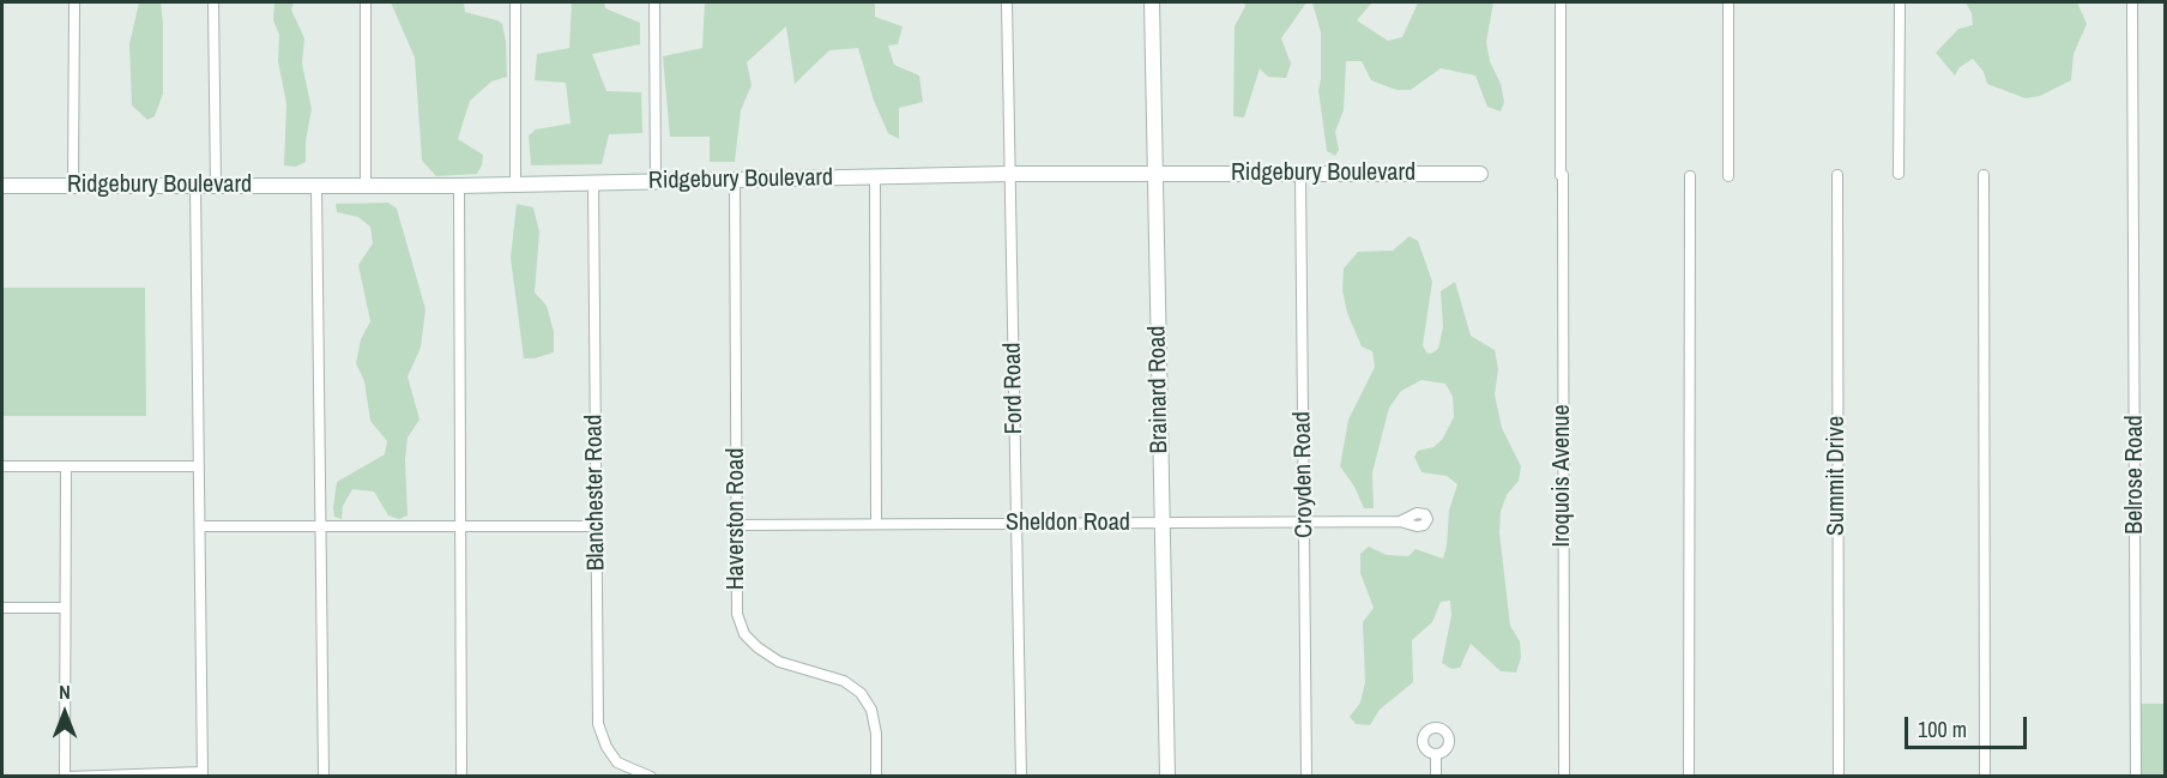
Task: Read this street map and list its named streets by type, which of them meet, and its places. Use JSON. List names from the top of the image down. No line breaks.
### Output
{"streets":{"street":["Ridgebury Boulevard","Ford Road","Brainard Road","Croyden Road","Belrose Road","Iroquois Avenue","Summit Drive","Blanchester Road","Haverston Road","Sheldon Road"]},"crossings":[["Ridgebury Boulevard","Ford Road"],["Ridgebury Boulevard","Brainard Road"],["Ridgebury Boulevard","Croyden Road"],["Ridgebury Boulevard","Blanchester Road"],["Ridgebury Boulevard","Haverston Road"],["Ford Road","Sheldon Road"],["Brainard Road","Sheldon Road"],["Croyden Road","Sheldon Road"],["Haverston Road","Sheldon Road"]],"scale_bar":"100 m","north":"top"}
